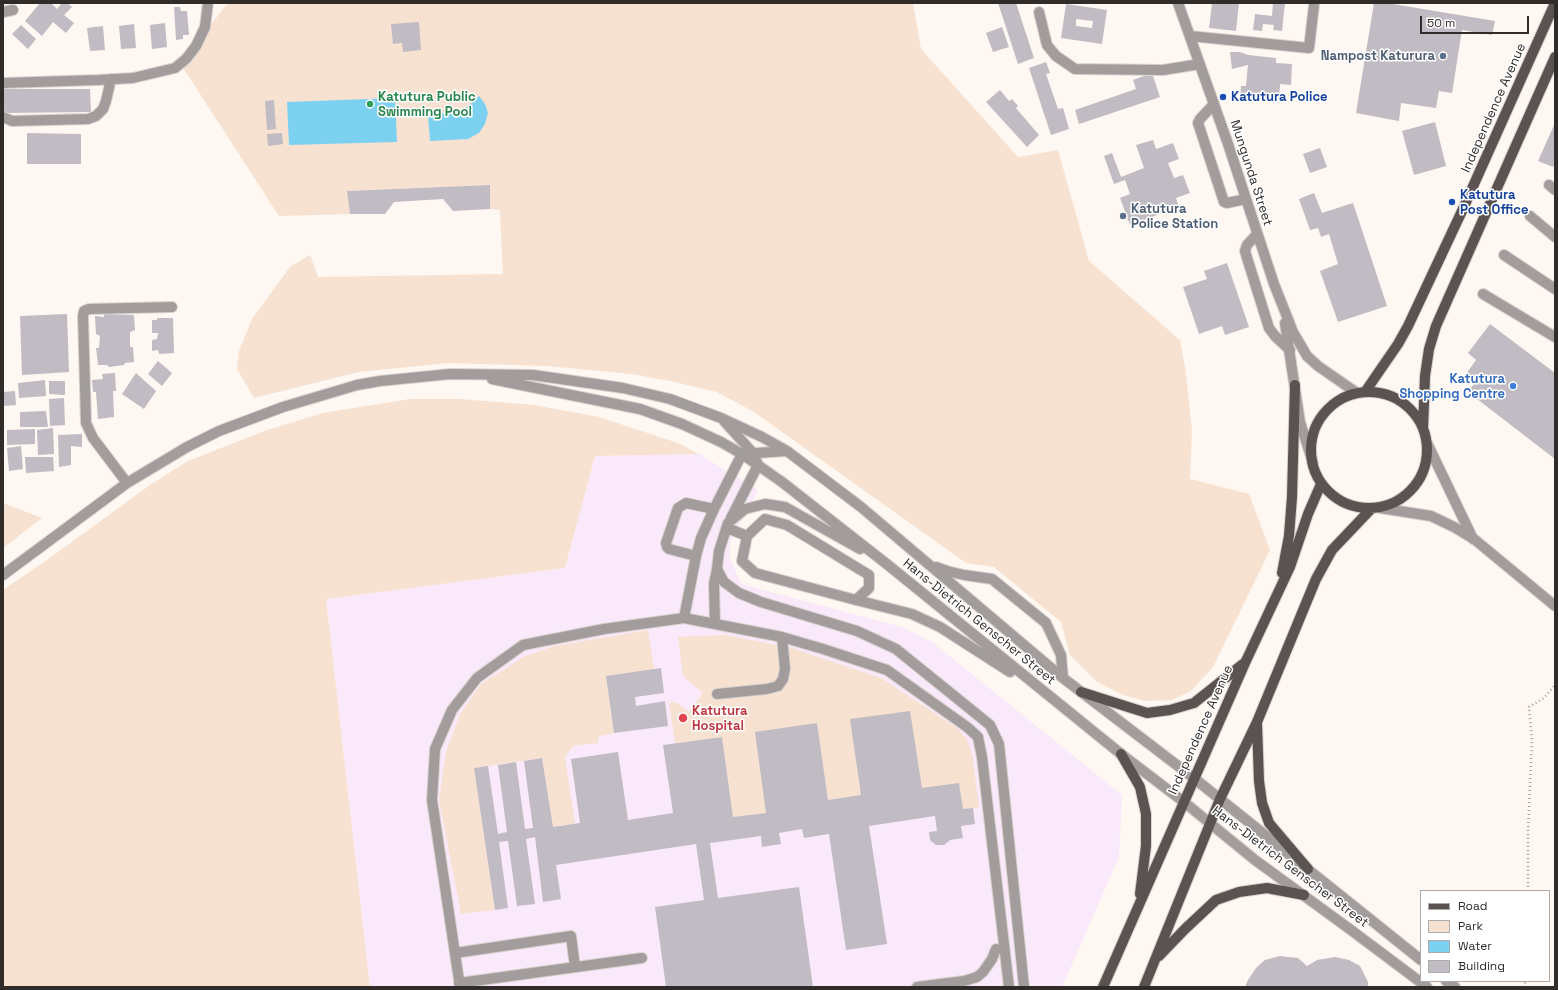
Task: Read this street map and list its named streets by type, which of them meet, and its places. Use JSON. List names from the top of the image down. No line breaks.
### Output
{"streets":{"main road":["Independence Avenue"],"street":["Mungunda Street","Hans-Dietrich Genscher Street"]},"crossings":[["Independence Avenue","Hans-Dietrich Genscher Street"]],"places":["Nampost Katurura","Katutura Police","Katutura Public Swimming Pool","Katutura Post Office","Katutura Police Station","Katutura Shopping Centre","Katutura Hospital"],"legend":["Road","Park","Water","Building"],"scale_bar":"50 m"}
